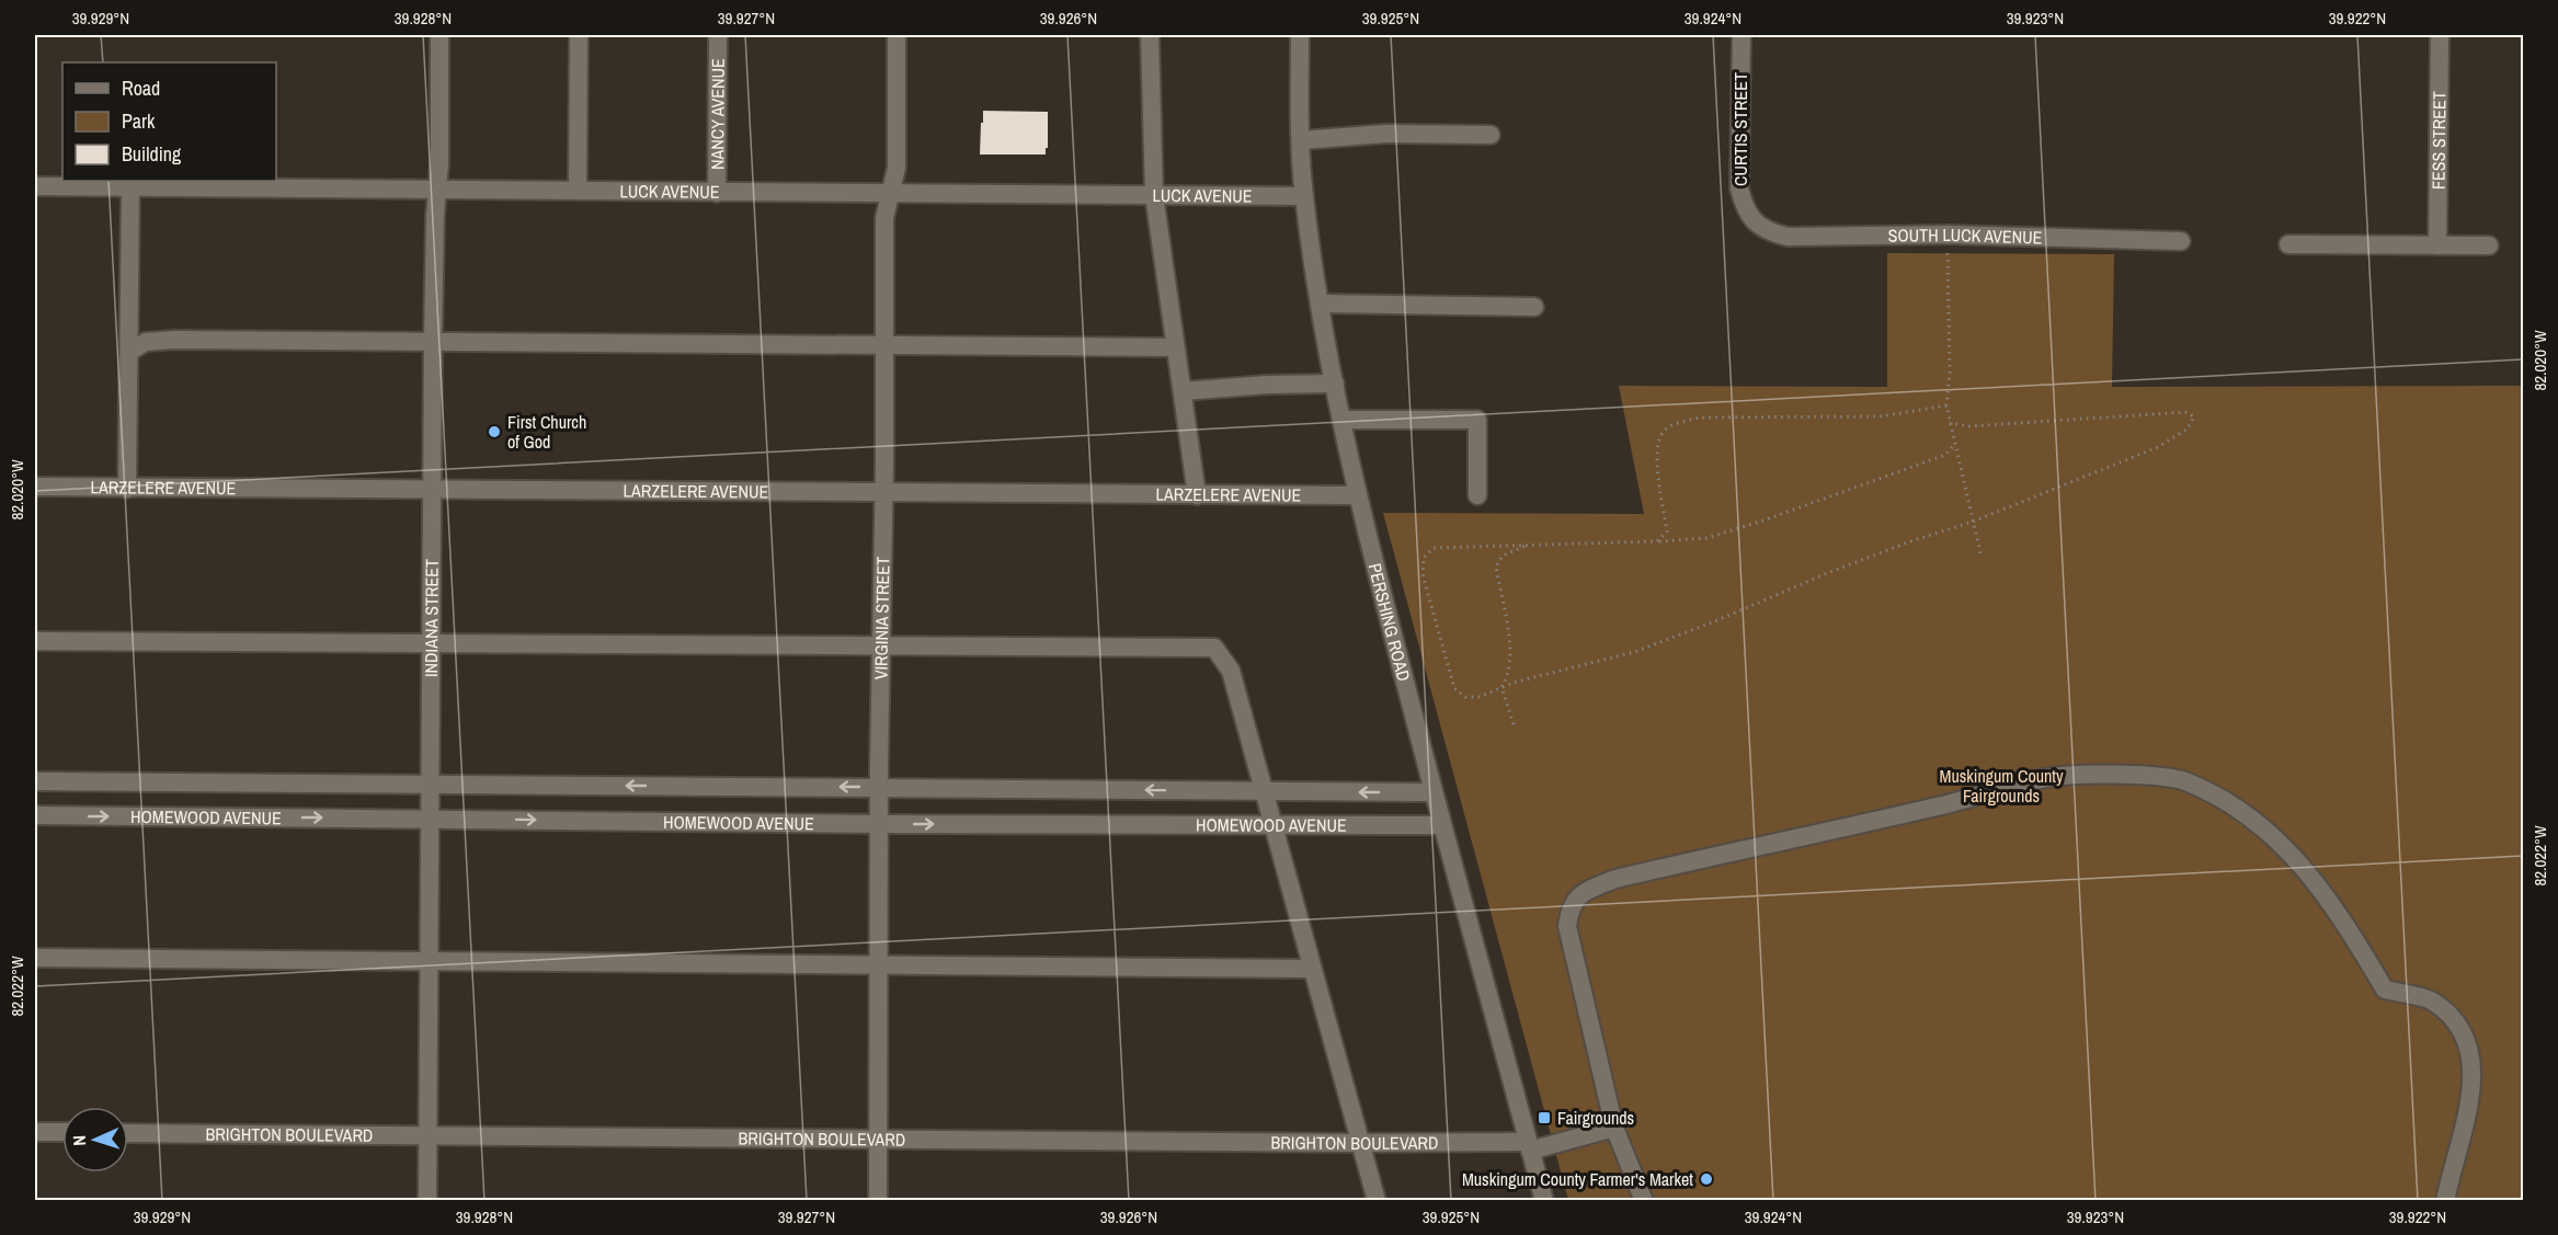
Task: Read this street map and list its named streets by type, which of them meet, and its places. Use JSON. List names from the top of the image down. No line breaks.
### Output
{"streets":{"street":["NANCY AVENUE","CURTIS STREET","FESS STREET","LUCK AVENUE","SOUTH LUCK AVENUE","LARZELERE AVENUE","INDIANA STREET","VIRGINIA STREET","PERSHING ROAD","HOMEWOOD AVENUE","BRIGHTON BOULEVARD"]},"crossings":[["NANCY AVENUE","LUCK AVENUE"],["CURTIS STREET","SOUTH LUCK AVENUE"],["LUCK AVENUE","INDIANA STREET"],["LUCK AVENUE","VIRGINIA STREET"],["LUCK AVENUE","PERSHING ROAD"],["LARZELERE AVENUE","INDIANA STREET"],["LARZELERE AVENUE","VIRGINIA STREET"],["LARZELERE AVENUE","PERSHING ROAD"],["INDIANA STREET","HOMEWOOD AVENUE"],["INDIANA STREET","BRIGHTON BOULEVARD"],["VIRGINIA STREET","HOMEWOOD AVENUE"],["VIRGINIA STREET","BRIGHTON BOULEVARD"],["PERSHING ROAD","HOMEWOOD AVENUE"],["PERSHING ROAD","BRIGHTON BOULEVARD"]],"parks":["Muskingum County Fairgrounds"],"places":{"other":["First Church of God","Muskingum County Farmer's Market"],"transit":["Fairgrounds"]},"legend":["Road","Park","Building"],"north":"left","coordinates":["39.929°N","39.928°N","39.927°N","39.926°N","39.925°N","39.924°N","39.923°N","39.922°N","82.020°W","82.022°W"]}
